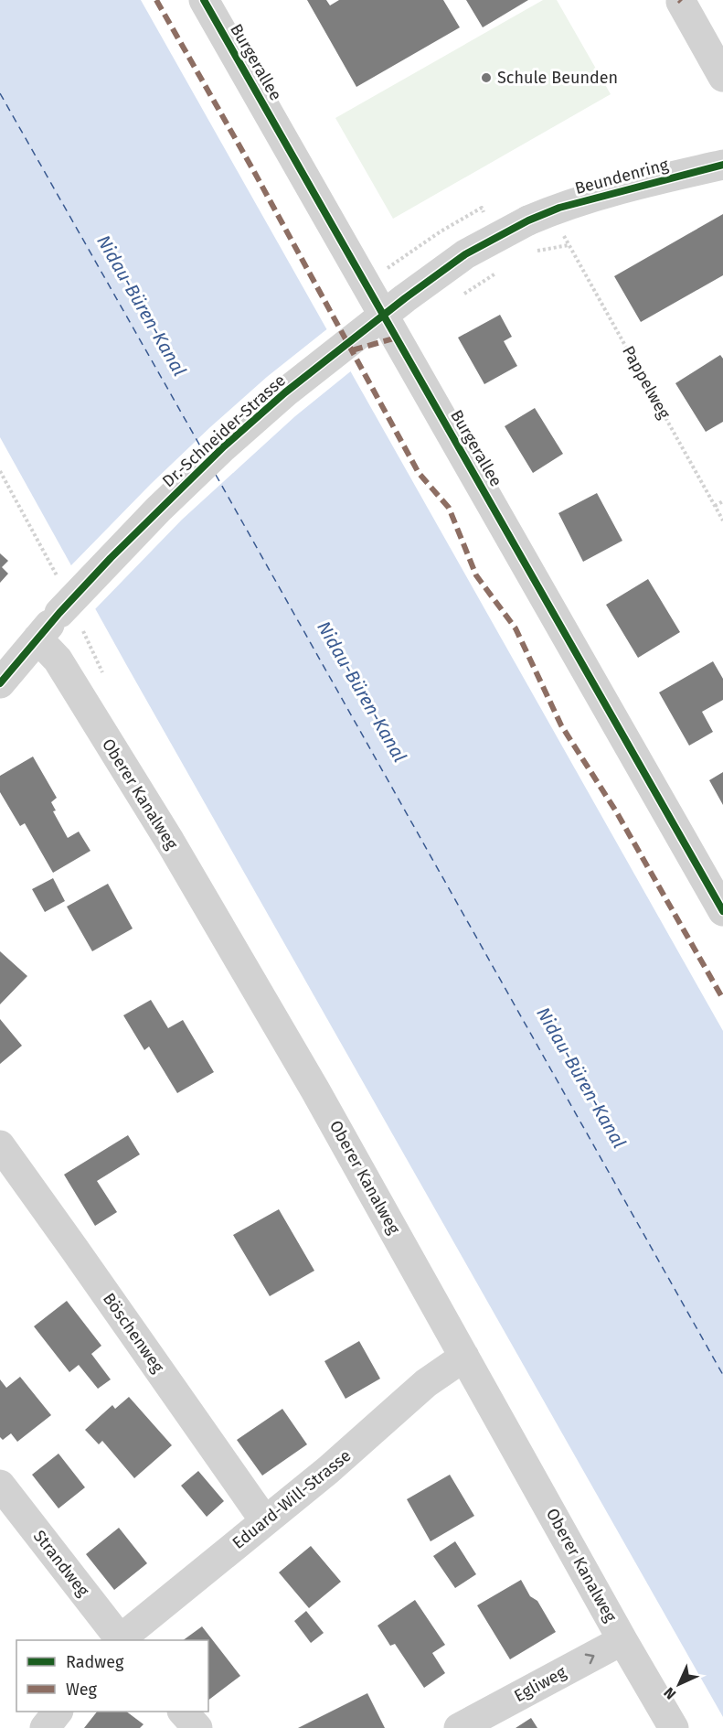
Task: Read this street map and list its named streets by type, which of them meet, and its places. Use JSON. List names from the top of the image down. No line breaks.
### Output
{"streets":{"street":["Burgerallee","Beundenring","Dr.-Schneider-Strasse","Oberer Kanalweg","Böschenweg","Eduard-Will-Strasse","Strandweg","Egliweg"],"path":["Pappelweg"]},"crossings":[["Beundenring","Dr.-Schneider-Strasse"],["Dr.-Schneider-Strasse","Oberer Kanalweg"],["Oberer Kanalweg","Eduard-Will-Strasse"],["Oberer Kanalweg","Egliweg"],["Böschenweg","Eduard-Will-Strasse"]],"one_way":["Egliweg"],"water":["Nidau-Büren-Kanal"],"places":["Schule Beunden"],"legend":["Radweg","Weg"],"north":"bottom left"}
